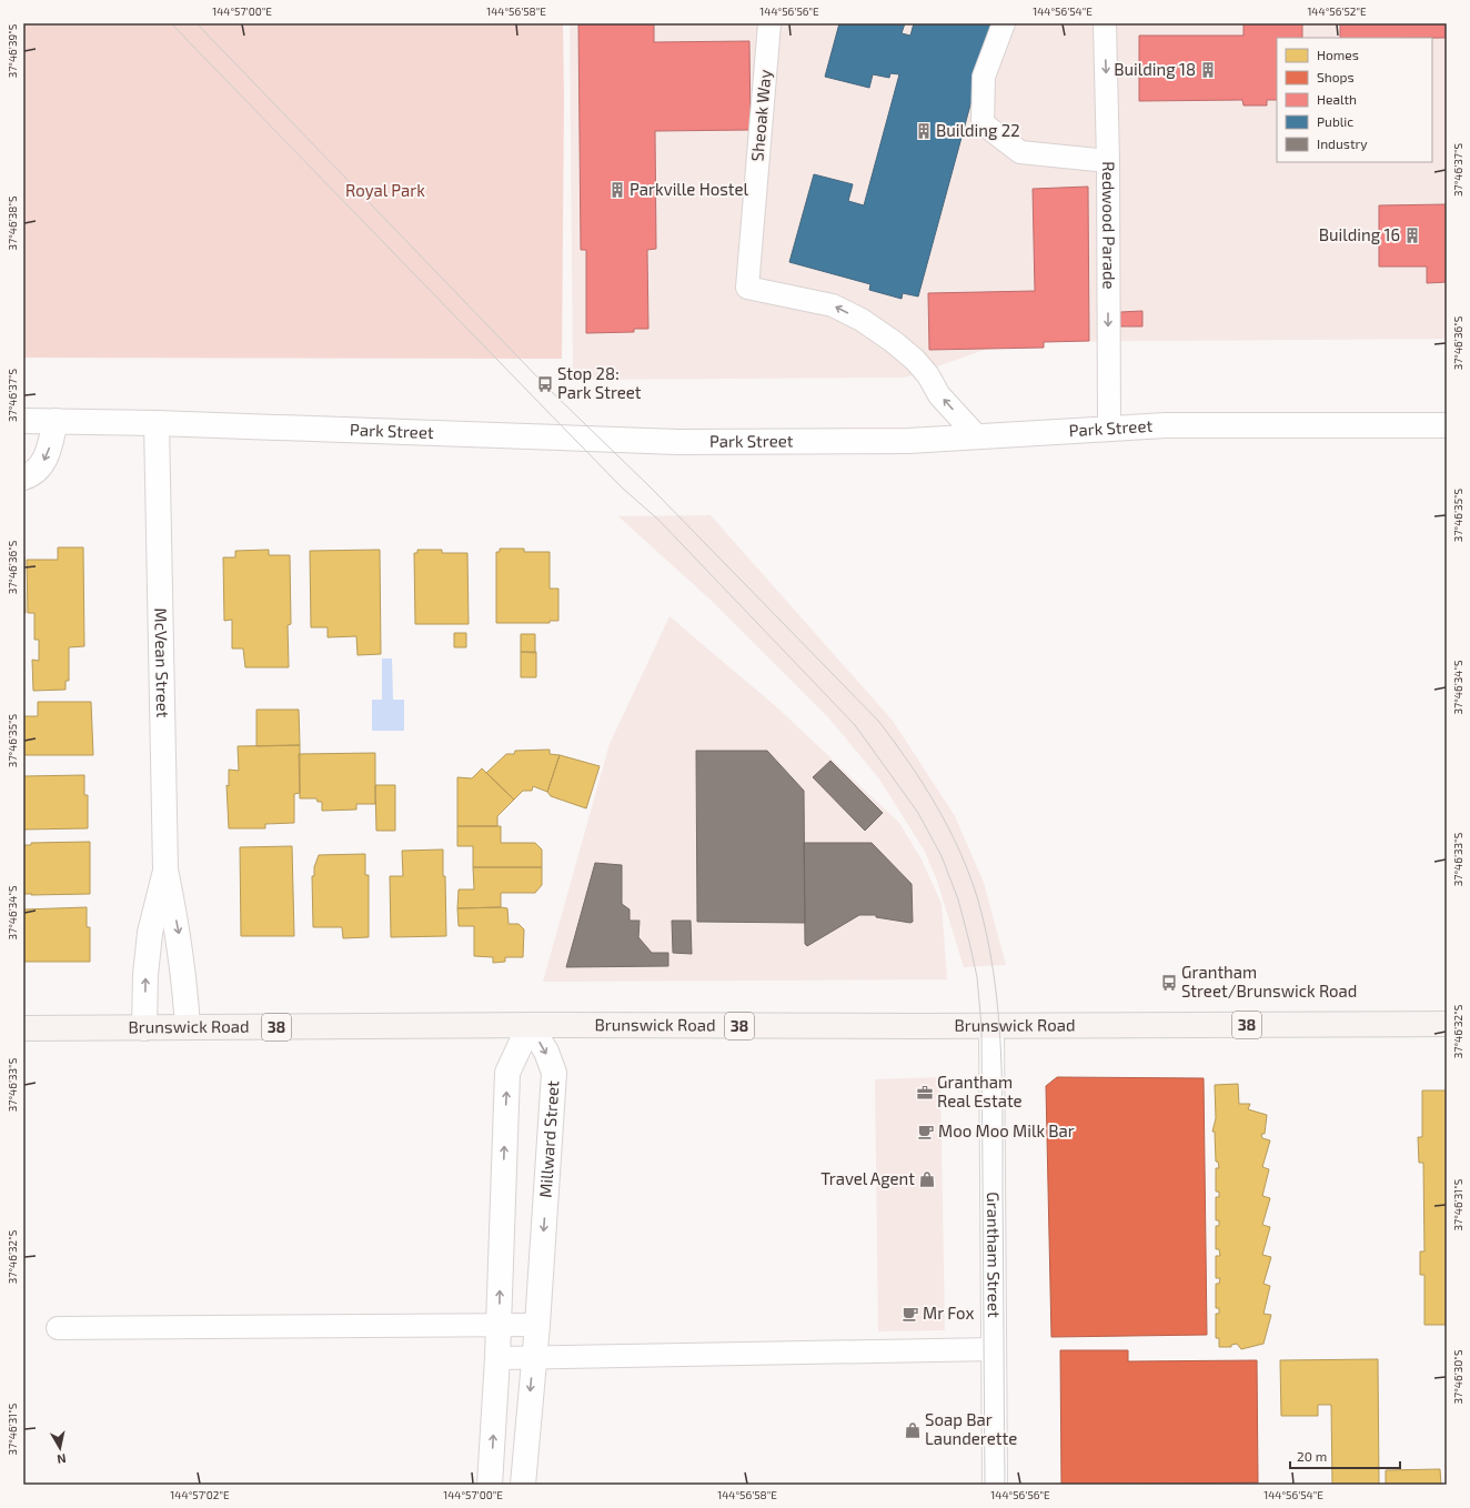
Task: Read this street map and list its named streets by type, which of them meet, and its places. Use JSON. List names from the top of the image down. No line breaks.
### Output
{"streets":{"main road":["Brunswick Road","38"],"street":["Park Street","McVean Street","Millward Street","Grantham Street"],"lane":["Sheoak Way","Redwood Parade"]},"crossings":[["Sheoak Way","Park Street"],["Redwood Parade","Park Street"],["Park Street","McVean Street"],["McVean Street","Brunswick Road"],["Brunswick Road","Millward Street"],["Brunswick Road","Grantham Street"]],"one_way":["Sheoak Way","Redwood Parade"],"parks":["Royal Park"],"places":{"building":["Building 18","Building 22","Parkville Hostel","Building 16"],"bus stop":["Stop 28: Park Street","Grantham Street/Brunswick Road"],"office":["Grantham Real Estate"],"cafe":["Moo Moo Milk Bar","Mr Fox"],"shop":["Travel Agent","Soap Bar Launderette"]},"legend":["Homes","Shops","Health","Public","Industry"],"scale_bar":"20 m","north":"bottom","coordinates":["144°57'00\"E","144°56'58\"E","144°56'56\"E","144°56'54\"E","144°56'52\"E","37°46'39\"S","37°46'37\"S","37°46'38\"S","37°46'36\"S","37°46'35\"S","37°46'34\"S","37°46'33\"S","37°46'32\"S","37°46'31\"S","37°46'30\"S","144°57'02\"E"]}
